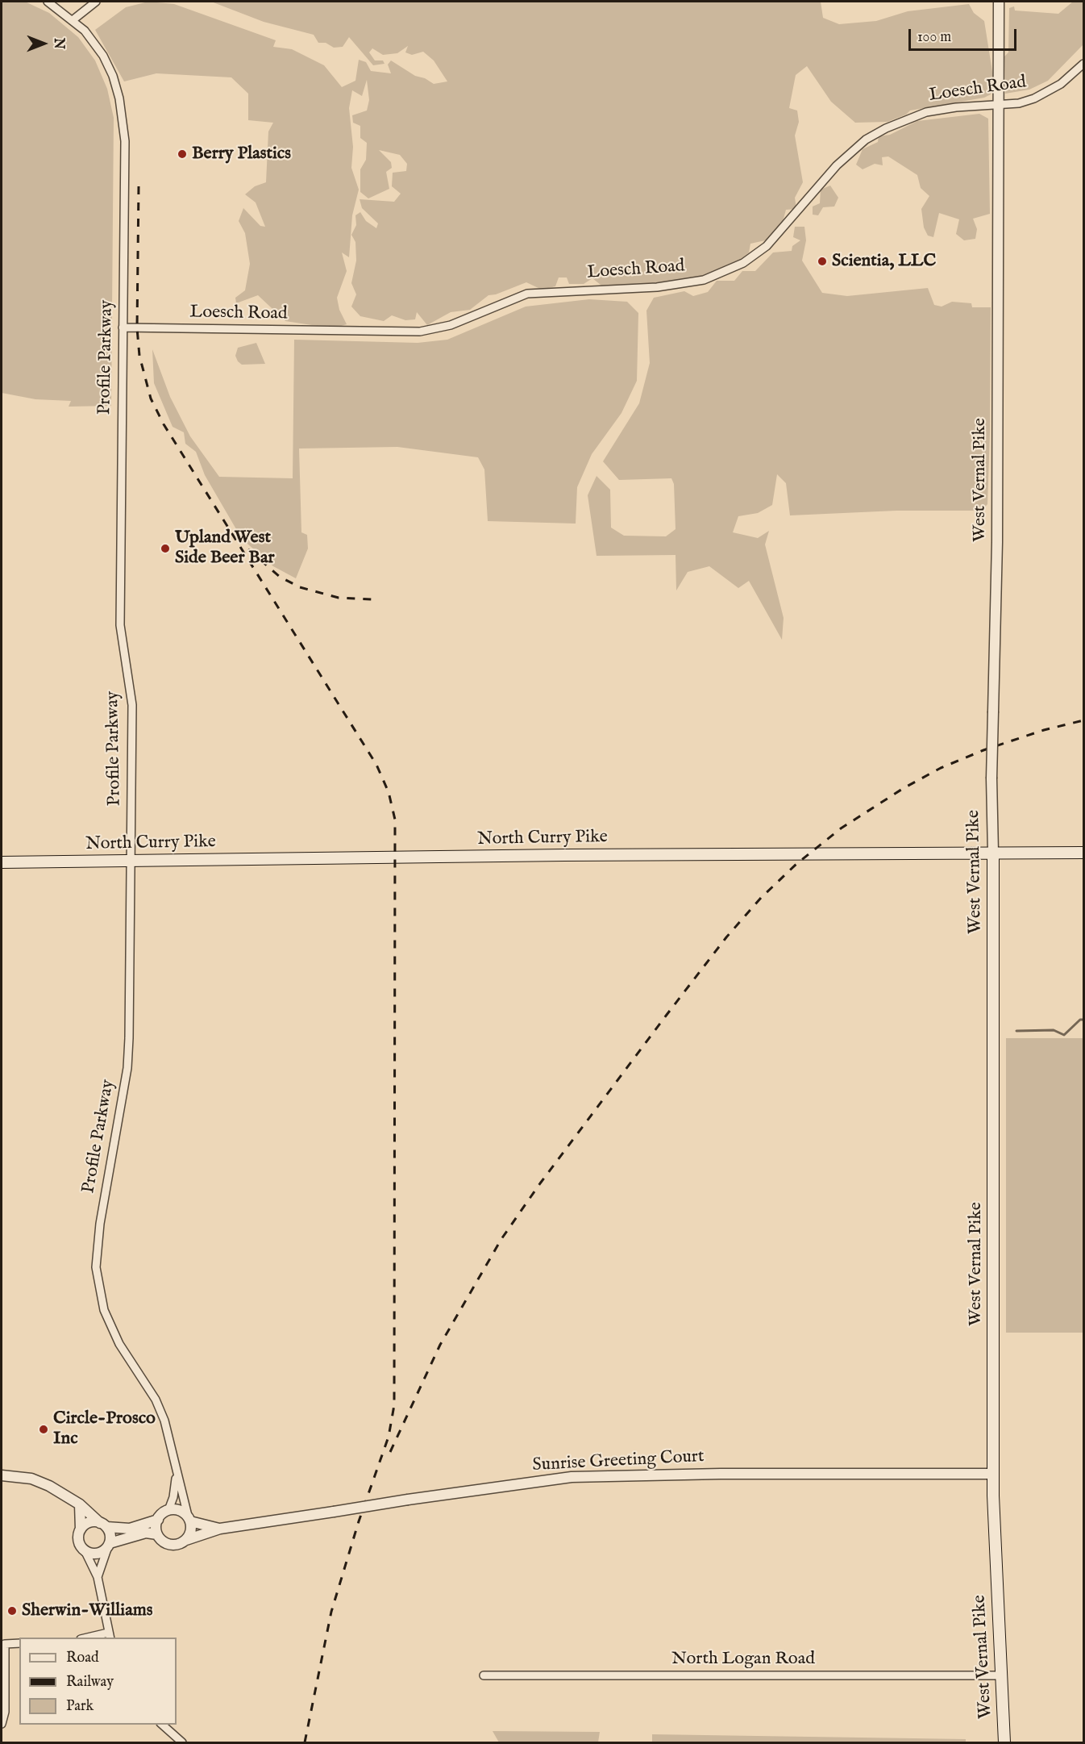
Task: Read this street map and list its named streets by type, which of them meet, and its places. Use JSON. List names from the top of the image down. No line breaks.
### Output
{"streets":{"main road":["West Vernal Pike","North Curry Pike"],"street":["Loesch Road","Profile Parkway","Sunrise Greeting Court","North Logan Road"]},"crossings":[["Loesch Road","Profile Parkway"],["Loesch Road","West Vernal Pike"],["Profile Parkway","North Curry Pike"],["Profile Parkway","Sunrise Greeting Court"],["West Vernal Pike","North Curry Pike"],["West Vernal Pike","Sunrise Greeting Court"],["West Vernal Pike","North Logan Road"]],"places":["Berry Plastics","Scientia, LLC","Upland West Side Beer Bar","Circle-Prosco Inc","Sherwin-Williams"],"legend":["Road","Railway","Park"],"scale_bar":"100 m","north":"right"}
